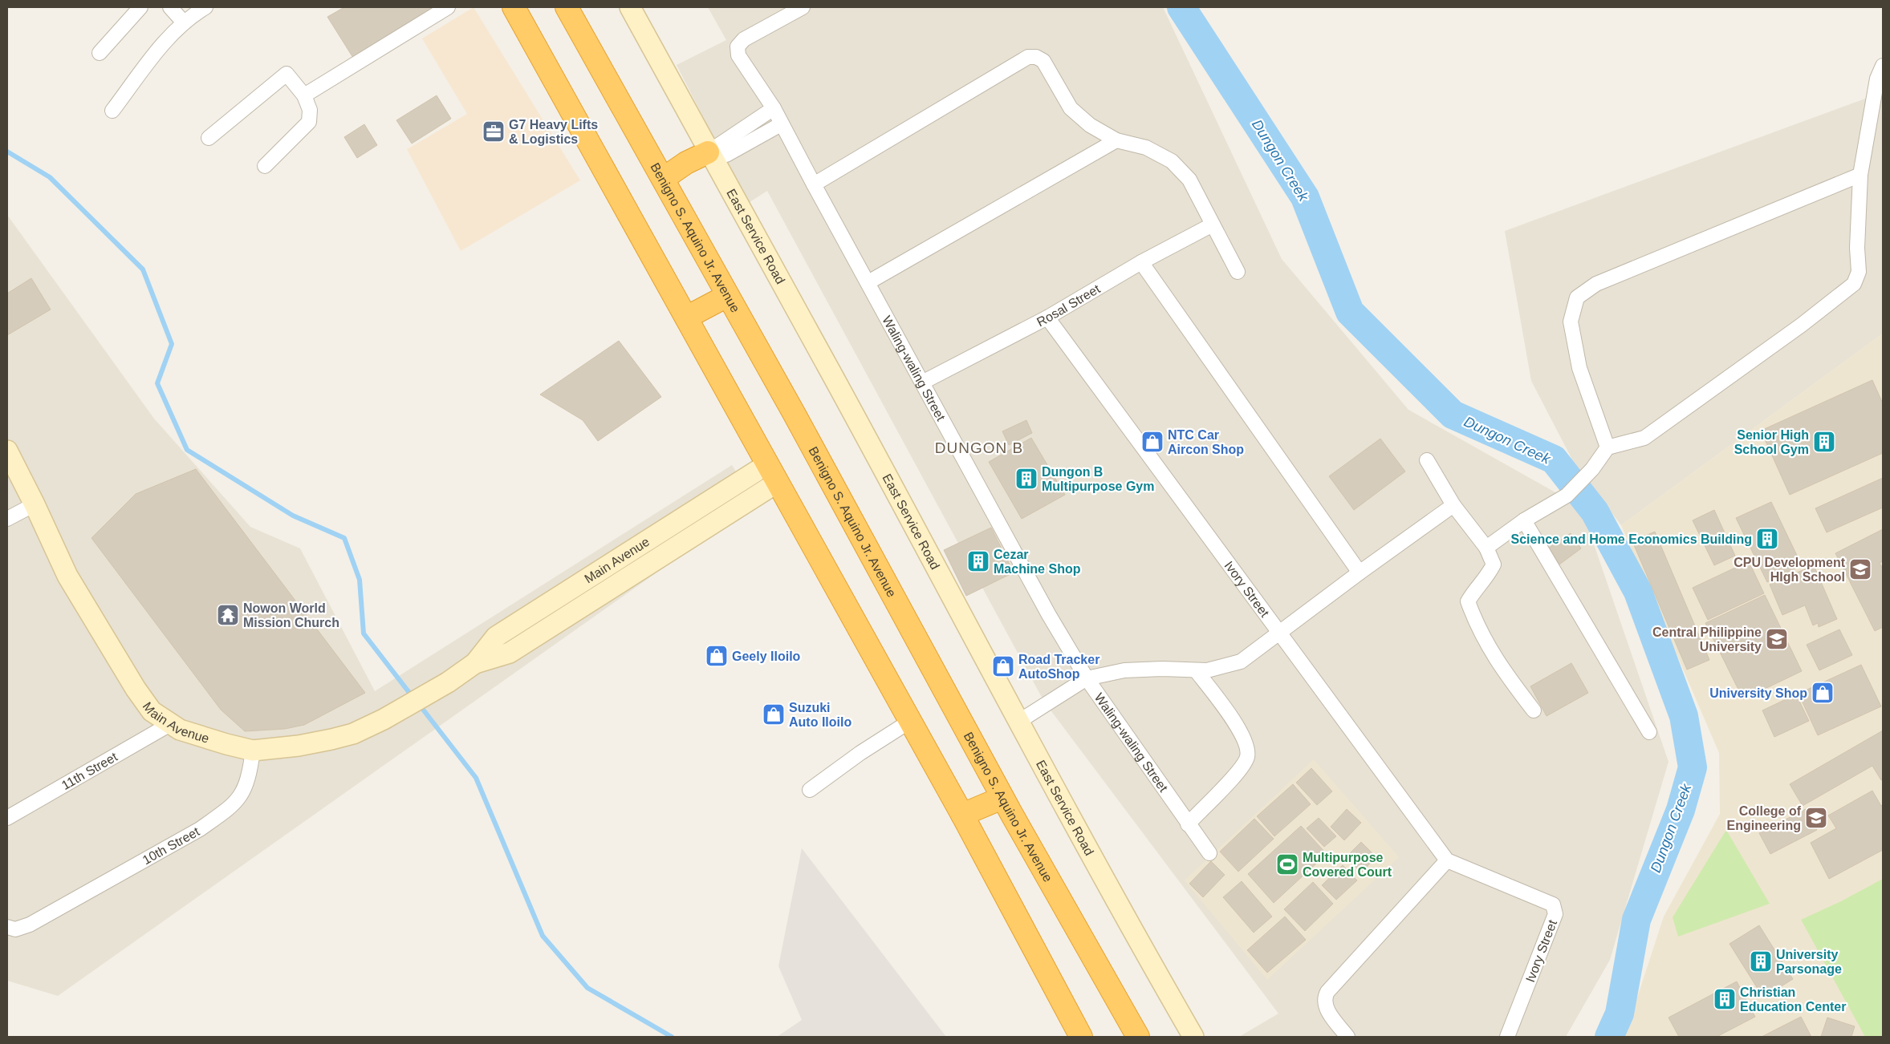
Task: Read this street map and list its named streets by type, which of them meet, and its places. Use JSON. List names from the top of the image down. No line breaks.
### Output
{"streets":{"highway":["Benigno S. Aquino Jr. Avenue"],"street":["East Service Road","Rosal Street","Waling-waling Street","Main Avenue","Ivory Street","11th Street","10th Street"]},"crossings":[["Rosal Street","Waling-waling Street"],["Rosal Street","Ivory Street"],["Main Avenue","11th Street"],["Main Avenue","10th Street"]],"districts":["DUNGON B"],"water":["Dungon Creek"],"places":{"office":["G7 Heavy Lifts & Logistics"],"shop":["NTC Car Aircon Shop","Geely Iloilo","Road Tracker AutoShop","University Shop","Suzuki Auto Iloilo"],"building":["Senior High School Gym","Dungon B Multipurpose Gym","Science and Home Economics Building","Cezar Machine Shop","University Parsonage","Christian Education Center"],"school or university":["CPU Development HIgh School","Central Philippine University","College of Engineering"],"temple":["Nowon World Mission Church"],"sports":["Multipurpose Covered Court"]}}
